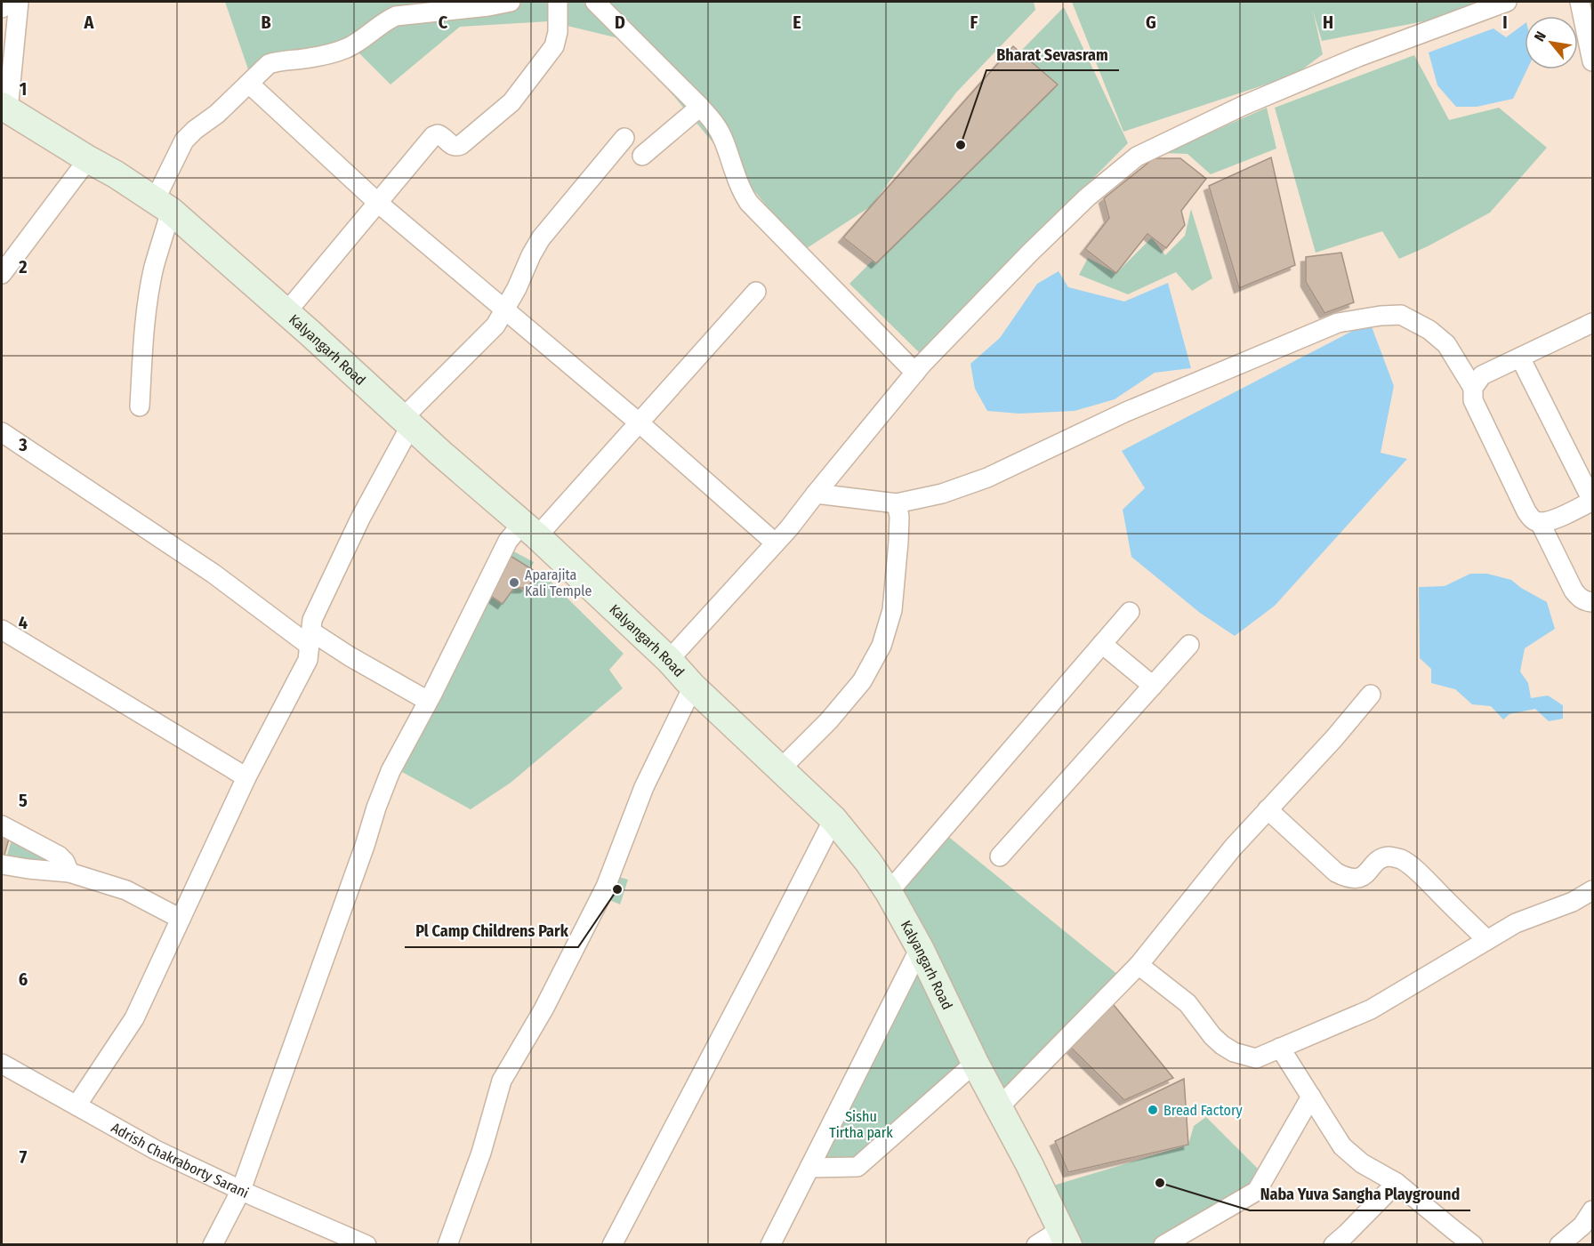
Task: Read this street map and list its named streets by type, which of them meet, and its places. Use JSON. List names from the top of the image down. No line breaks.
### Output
{"streets":{"main road":["Kalyangarh Road"],"street":["Adrish Chakraborty Sarani"]},"parks":["Sishu Tirtha park"],"places":["Bharat Sevasram","Aparajita Kali Temple","Pl Camp Childrens Park","Bread Factory","Naba Yuva Sangha Playground"],"north":"top left","grid":{"columns":["A","B","C","D","E","F","G","H","I"],"rows":["1","2","3","4","5","6","7"]}}
